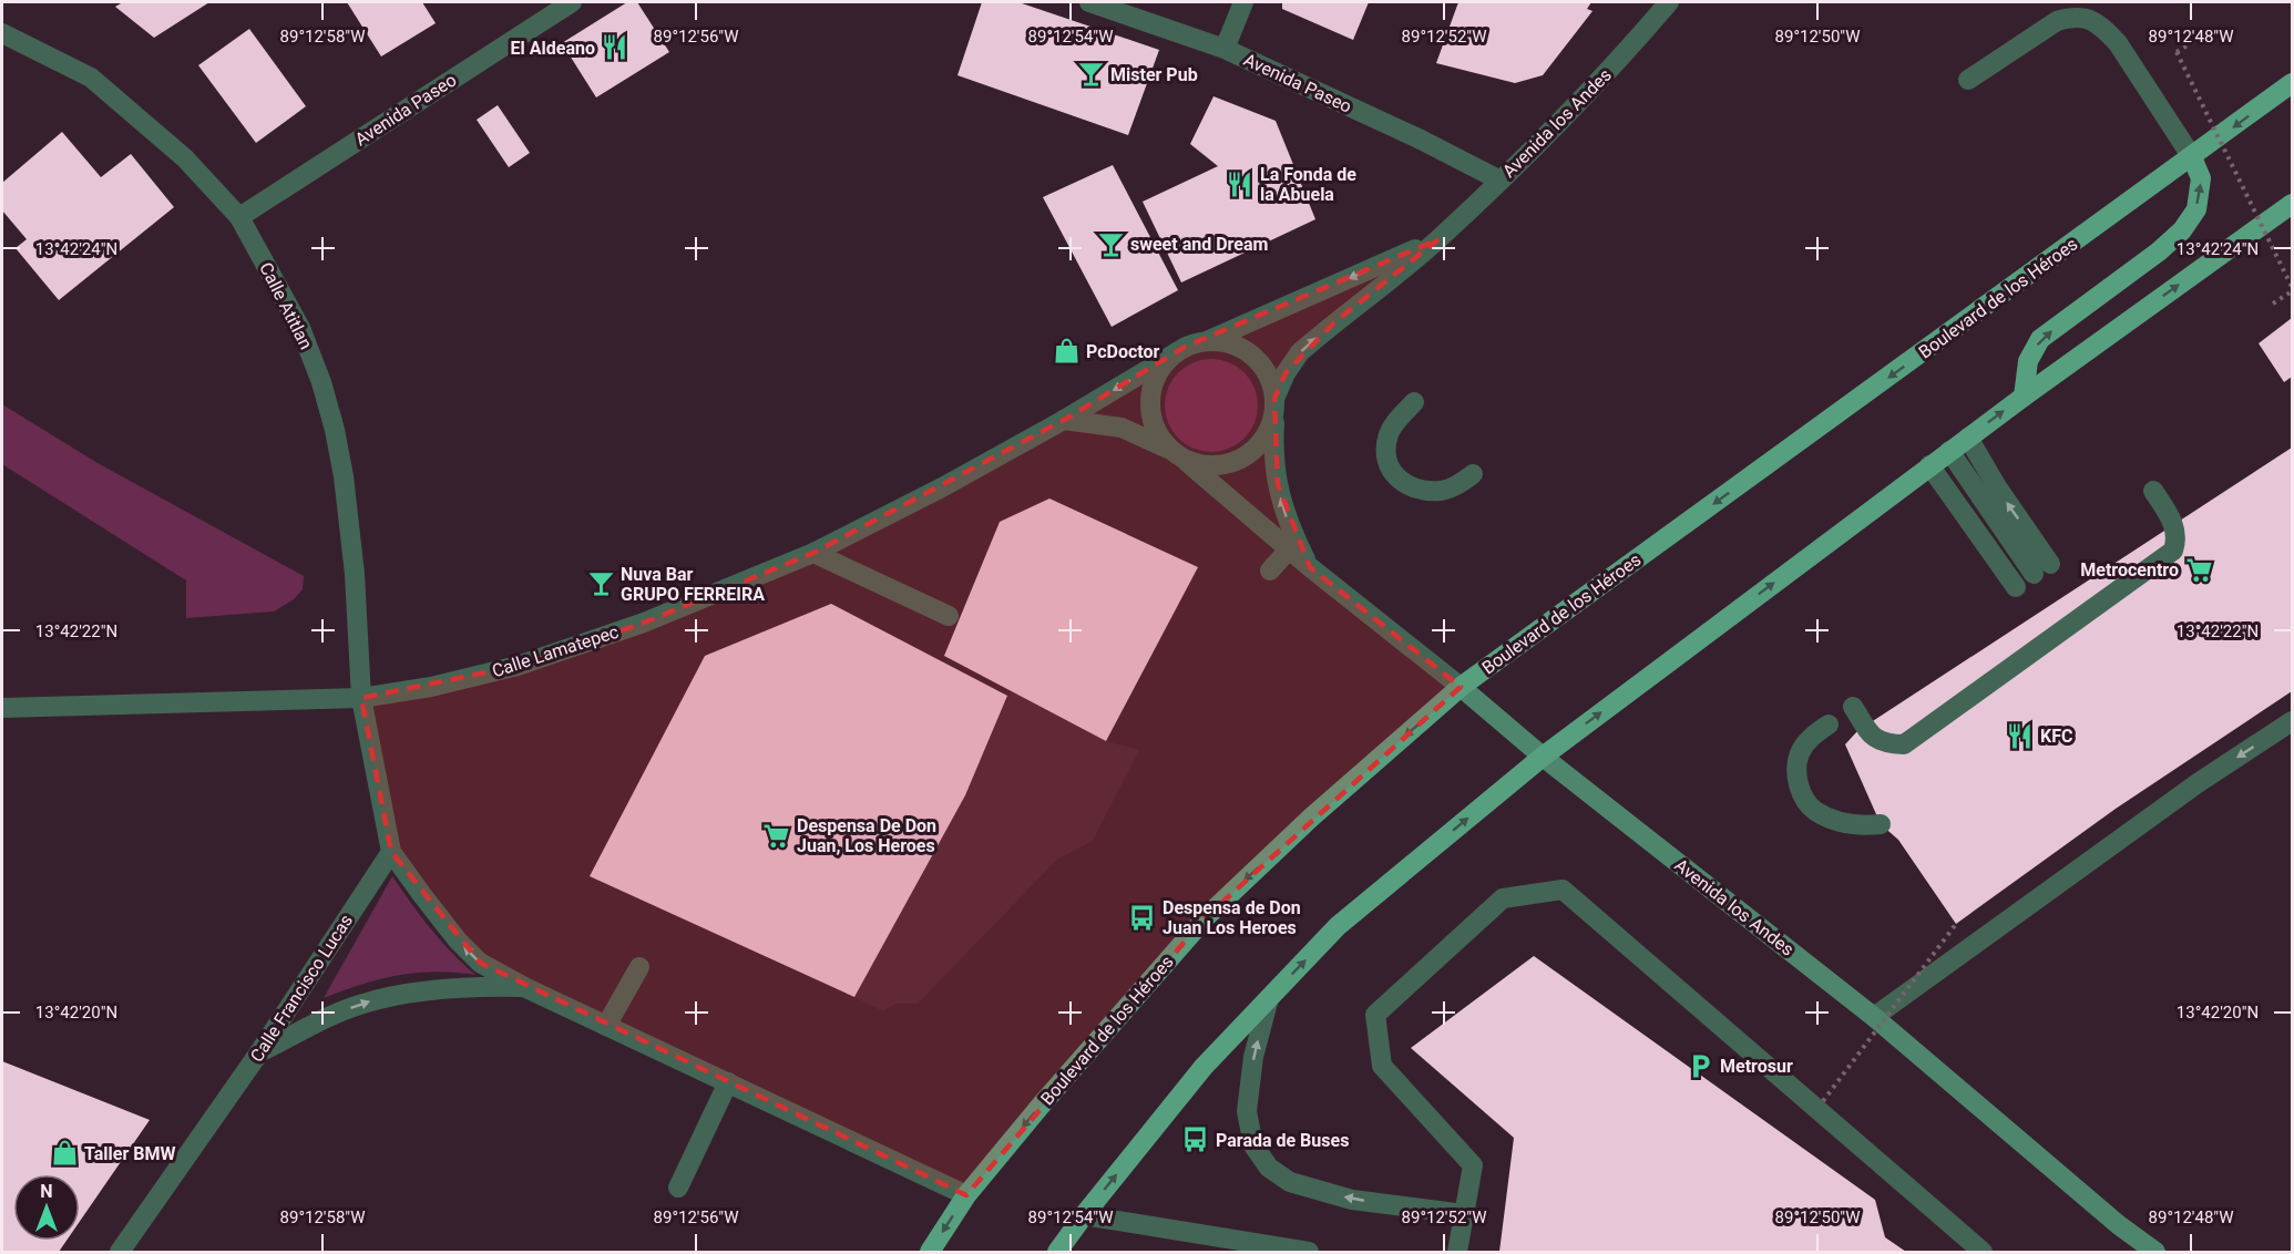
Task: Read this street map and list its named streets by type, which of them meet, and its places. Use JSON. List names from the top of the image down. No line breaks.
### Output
{"streets":{"main road":["Boulevard de los Héroes"],"street":["Avenida Paseo","Avenida los Andes","Calle Atitlan","Calle Lamatepec","Calle Francisco Lucas"]},"crossings":[["Avenida Paseo","Avenida los Andes"],["Avenida Paseo","Calle Atitlan"],["Avenida los Andes","Boulevard de los Héroes"],["Avenida los Andes","Calle Lamatepec"],["Calle Atitlan","Calle Lamatepec"]],"places":{"restaurant":["El Aldeano","La Fonda de la Abuela","KFC"],"bar":["Mister Pub","sweet and Dream","Nuva Bar GRUPO FERREIRA"],"shop":["PcDoctor","Taller BMW"],"supermarket":["Metrocentro","Despensa De Don Juan, Los Heroes"],"bus stop":["Despensa de Don Juan Los Heroes","Parada de Buses"],"parking":["Metrosur"]},"north":"top","coordinates":["89°12'58\"W","89°12'56\"W","89°12'54\"W","89°12'52\"W","89°12'50\"W","89°12'48\"W","13°42'24\"N","13°42'22\"N","13°42'20\"N"]}
